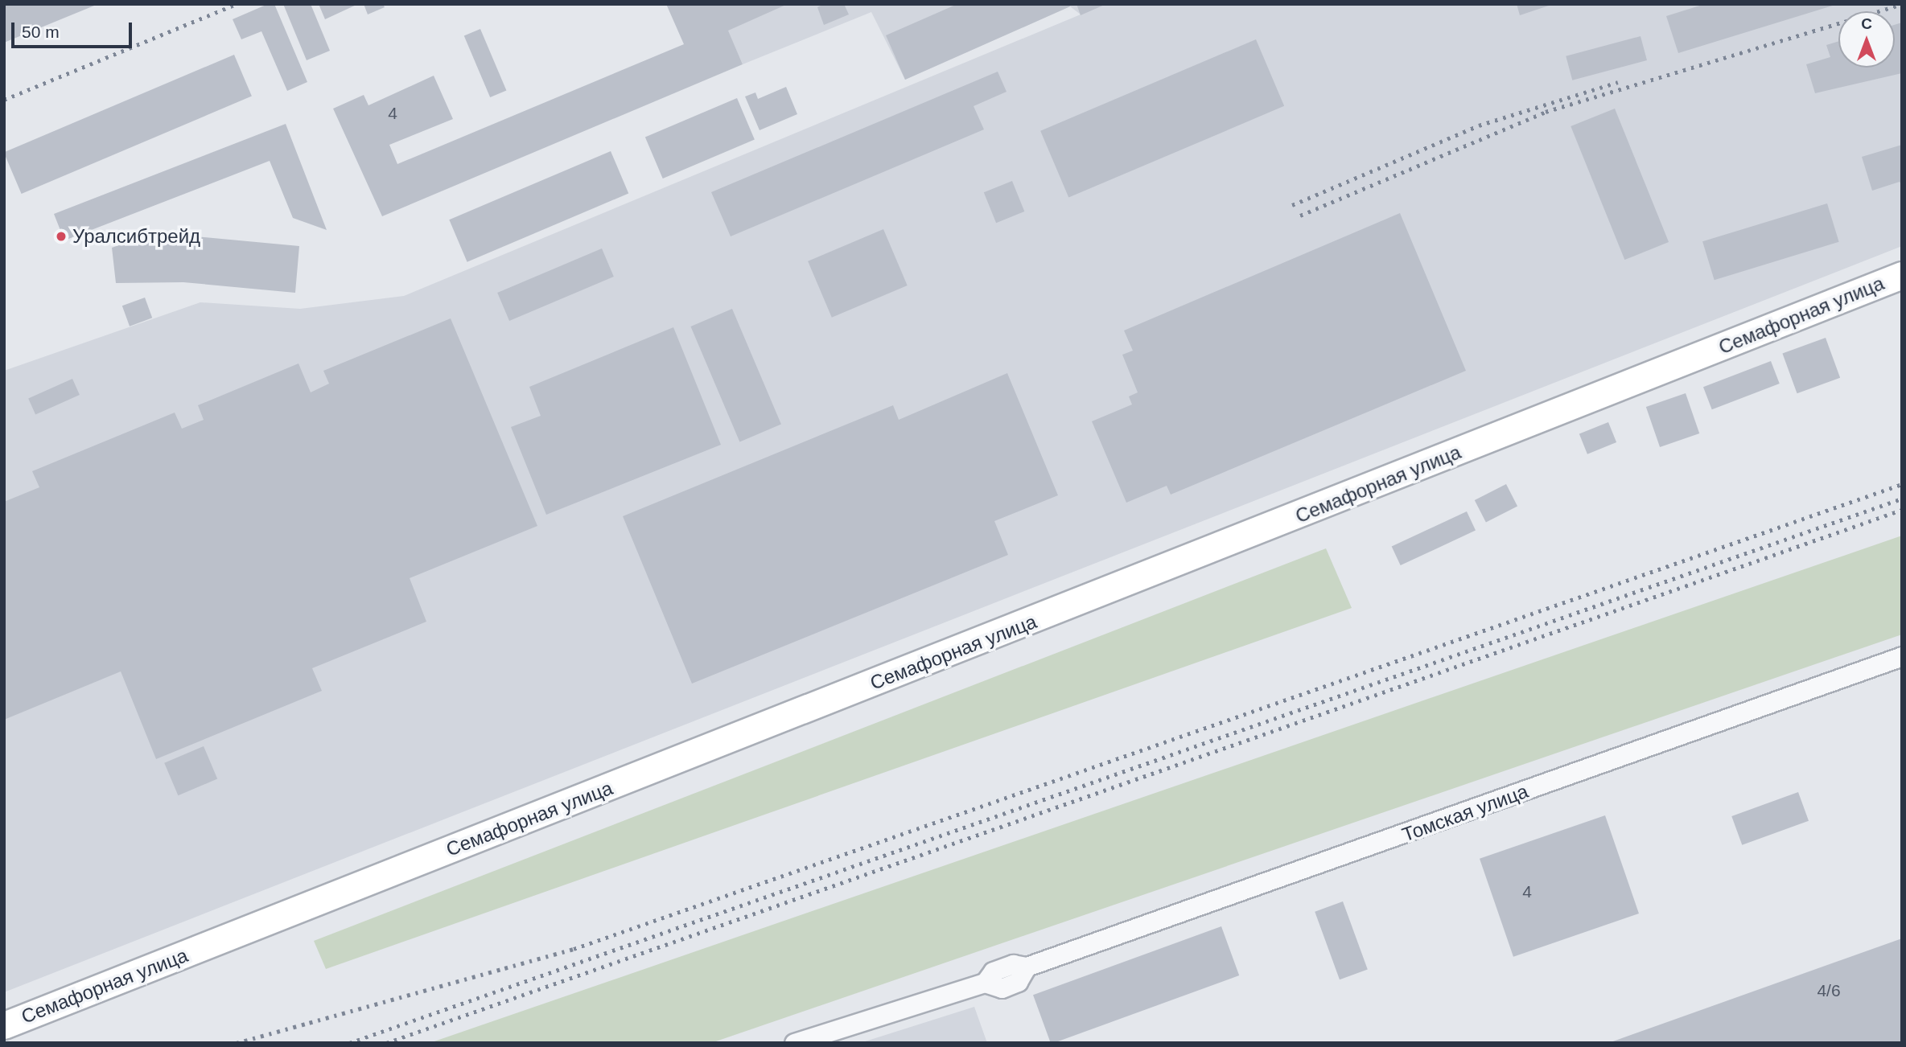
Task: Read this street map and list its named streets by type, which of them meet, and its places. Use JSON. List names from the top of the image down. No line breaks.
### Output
{"streets":{"highway":["Семафорная улица"],"street":["Томская улица"]},"places":["Уралcибтрейд"],"house_numbers":["4","4","4/6"],"scale_bar":"50 m","north":"top"}
